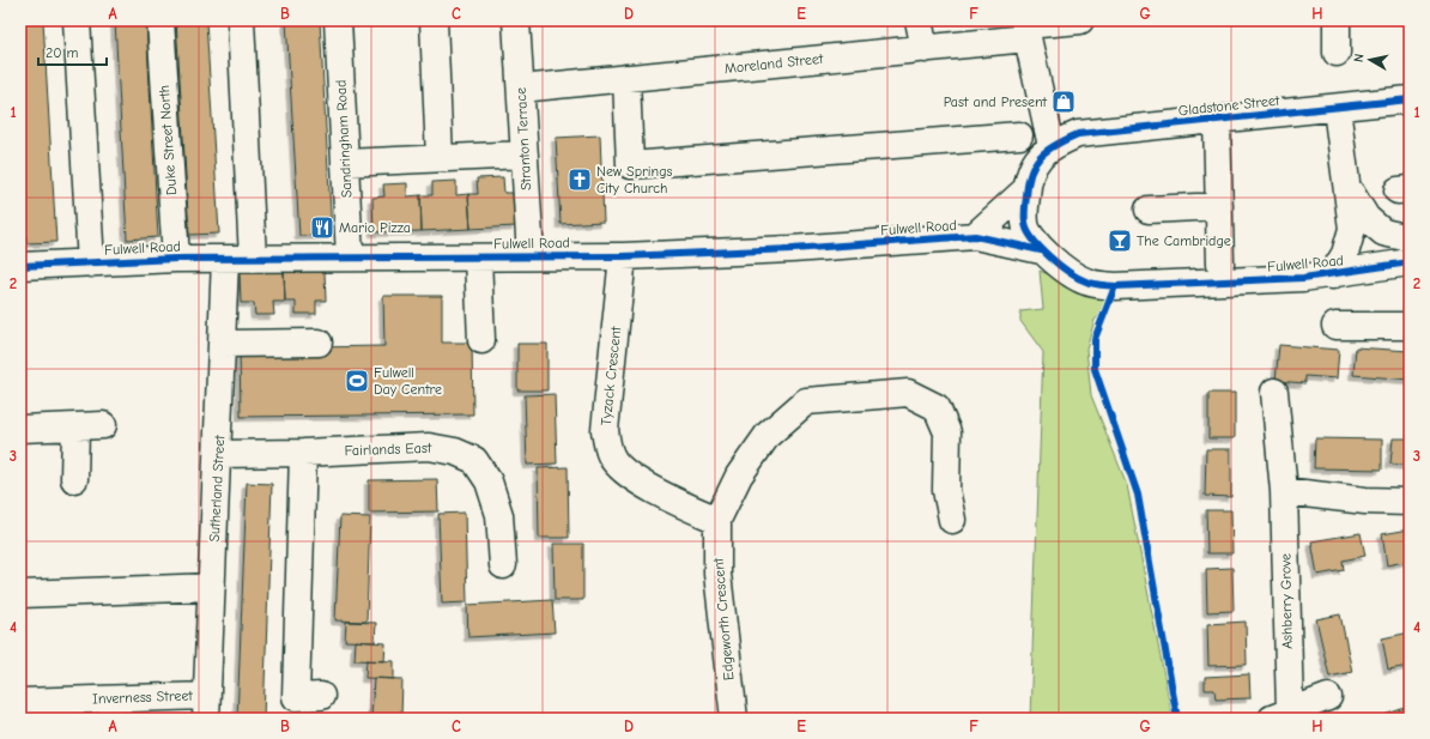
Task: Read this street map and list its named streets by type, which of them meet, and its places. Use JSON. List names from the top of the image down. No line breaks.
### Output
{"streets":{"street":["Moreland Street","Gladstone Street","Sandringham Road","Stranton Terrace","Duke Street North","Fulwell Road","Tyzack Crescent","Fairlands East","Sutherland Street","Ashberry Grove","Edgeworth Crescent","Inverness Street"]},"crossings":[["Moreland Street","Stranton Terrace"],["Gladstone Street","Fulwell Road"],["Sandringham Road","Fulwell Road"],["Stranton Terrace","Fulwell Road"],["Duke Street North","Fulwell Road"],["Fulwell Road","Tyzack Crescent"],["Fulwell Road","Sutherland Street"],["Tyzack Crescent","Edgeworth Crescent"],["Fairlands East","Sutherland Street"],["Sutherland Street","Inverness Street"]],"places":{"shop":["Past and Present"],"church":["New Springs City Church"],"restaurant":["Mario Pizza"],"bar":["The Cambridge"],"sports":["Fulwell Day Centre"]},"scale_bar":"20 m","north":"left","grid":{"columns":["A","B","C","D","E","F","G","H"],"rows":["1","2","3","4"]}}
